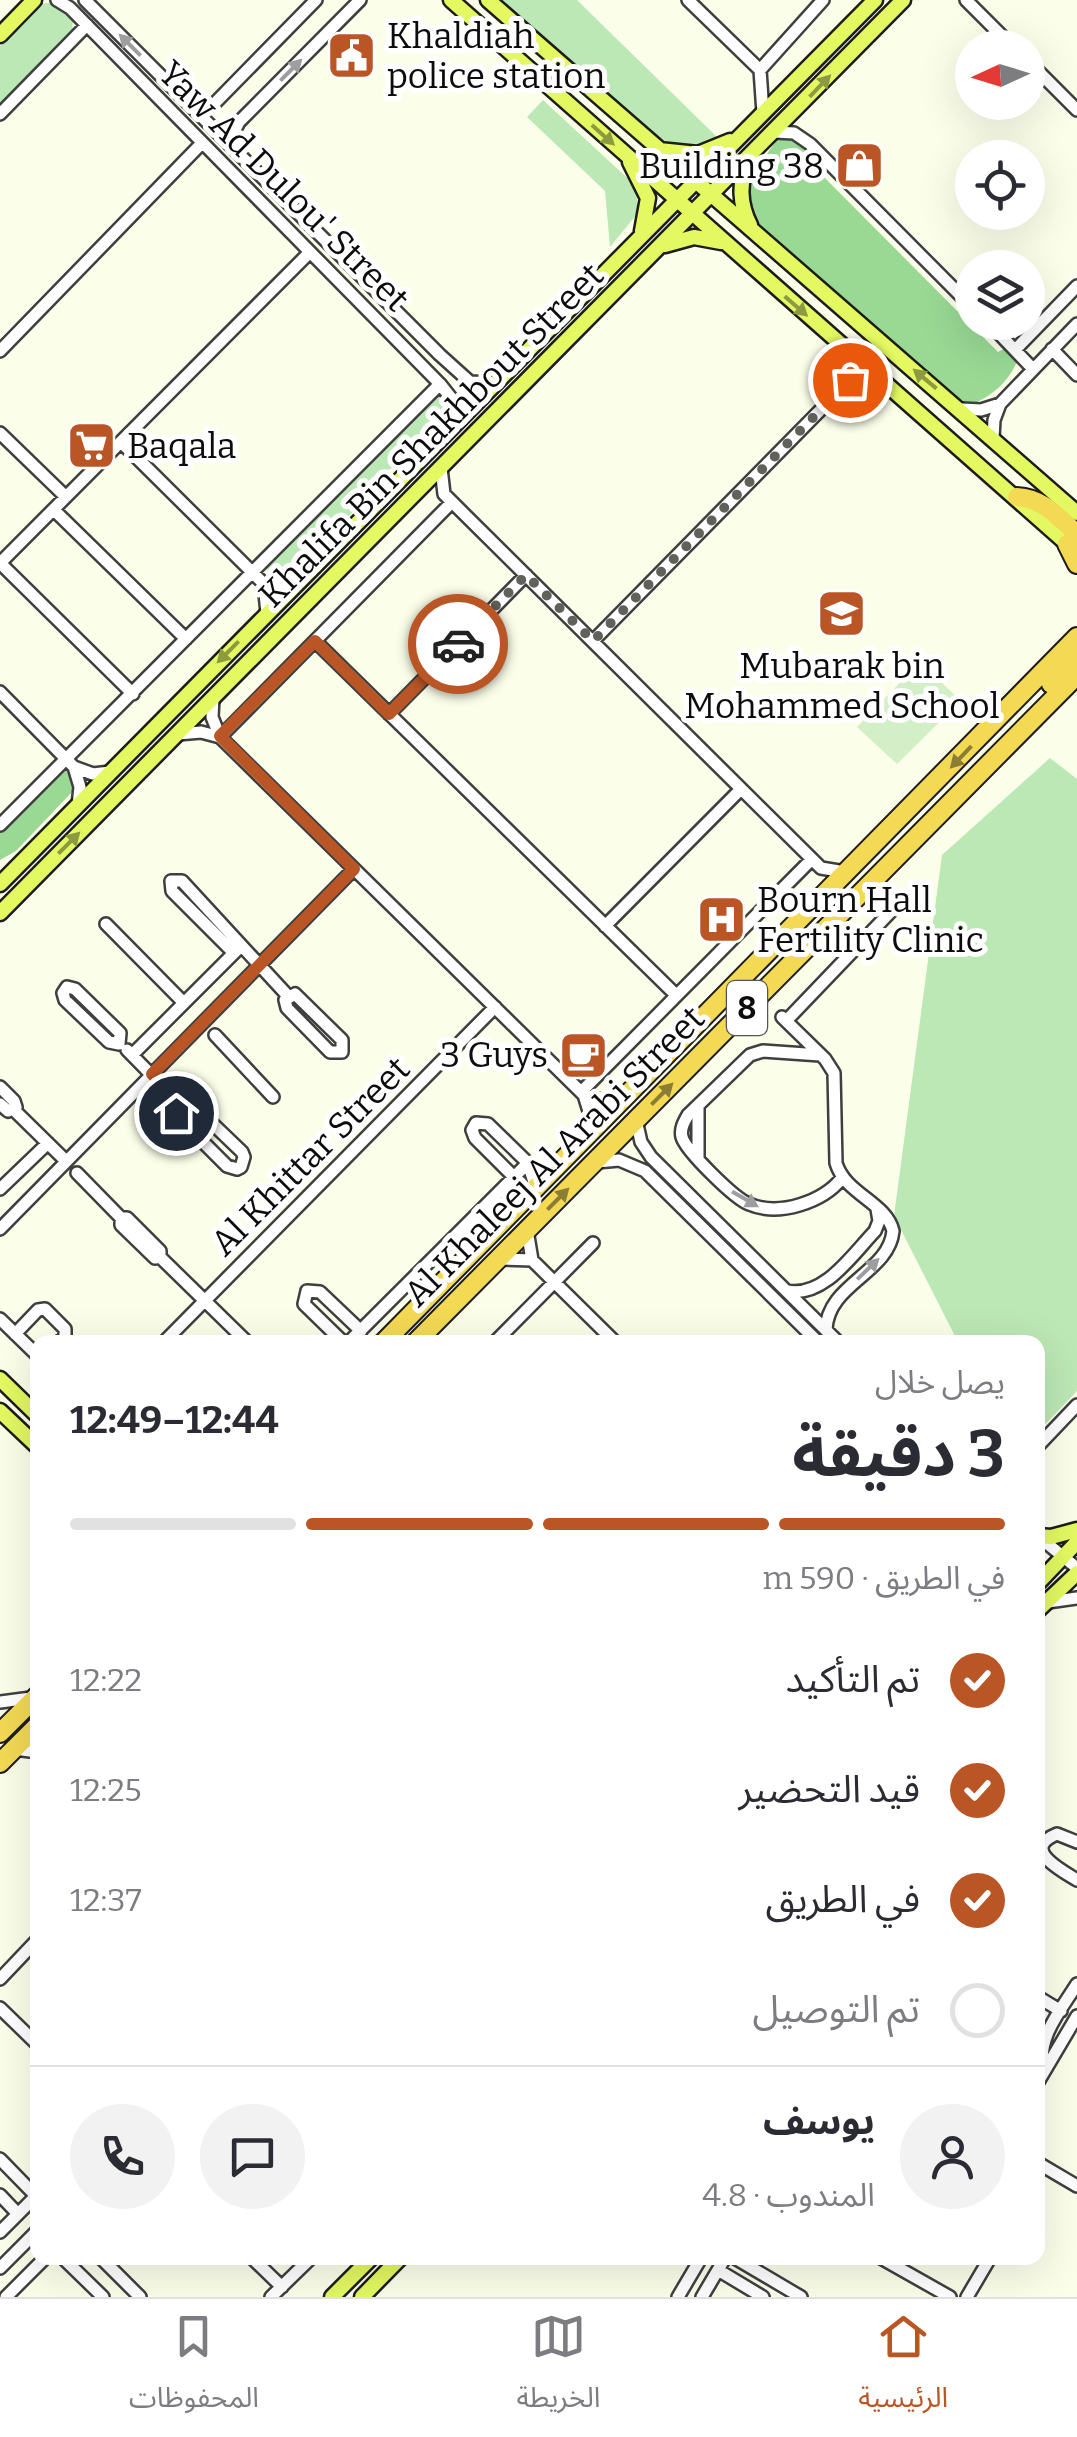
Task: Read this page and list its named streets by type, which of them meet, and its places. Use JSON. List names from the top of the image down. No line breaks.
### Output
{"streets":{"highway":["8","Al Khaleej Al Arabi Street"],"main road":["Khalifa Bin Shakhbout Street"],"street":["Yaw Ad Dulou' Street","Al Khittar Street"]},"crossings":[["Yaw Ad Dulou' Street","Khalifa Bin Shakhbout Street"]],"places":{"public building":["Khaldiah police station"],"shop":["Building 38"],"supermarket":["Baqala"],"school or university":["Mubarak bin Mohammed School"],"hospital":["Bourn Hall Fertility Clinic"],"cafe":["3 Guys"]},"north":"left","page":{"heading":["3 دقيقة","يصل خلال","12:44–12:49"],"panel":["يوسف","المندوب · 4.8"],"bar":"في الطريق · 590 m","list":[["تم التأكيد","12:22"],["قيد التحضير","12:25"],["في الطريق","12:37"],"تم التوصيل"],"tabs":["الرئيسية","الخريطة","المحفوظات"]}}
